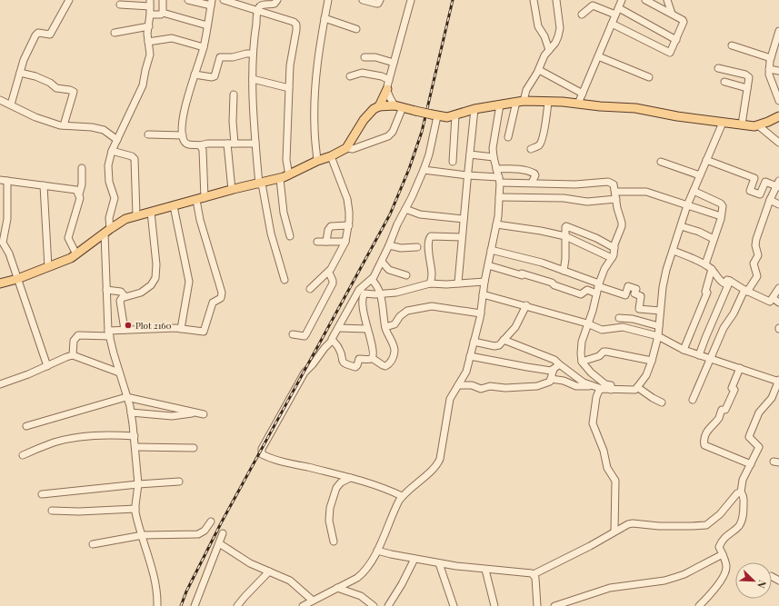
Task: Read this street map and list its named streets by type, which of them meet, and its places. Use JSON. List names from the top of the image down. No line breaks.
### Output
{"places":["Plot 2160"],"north":"bottom right"}
